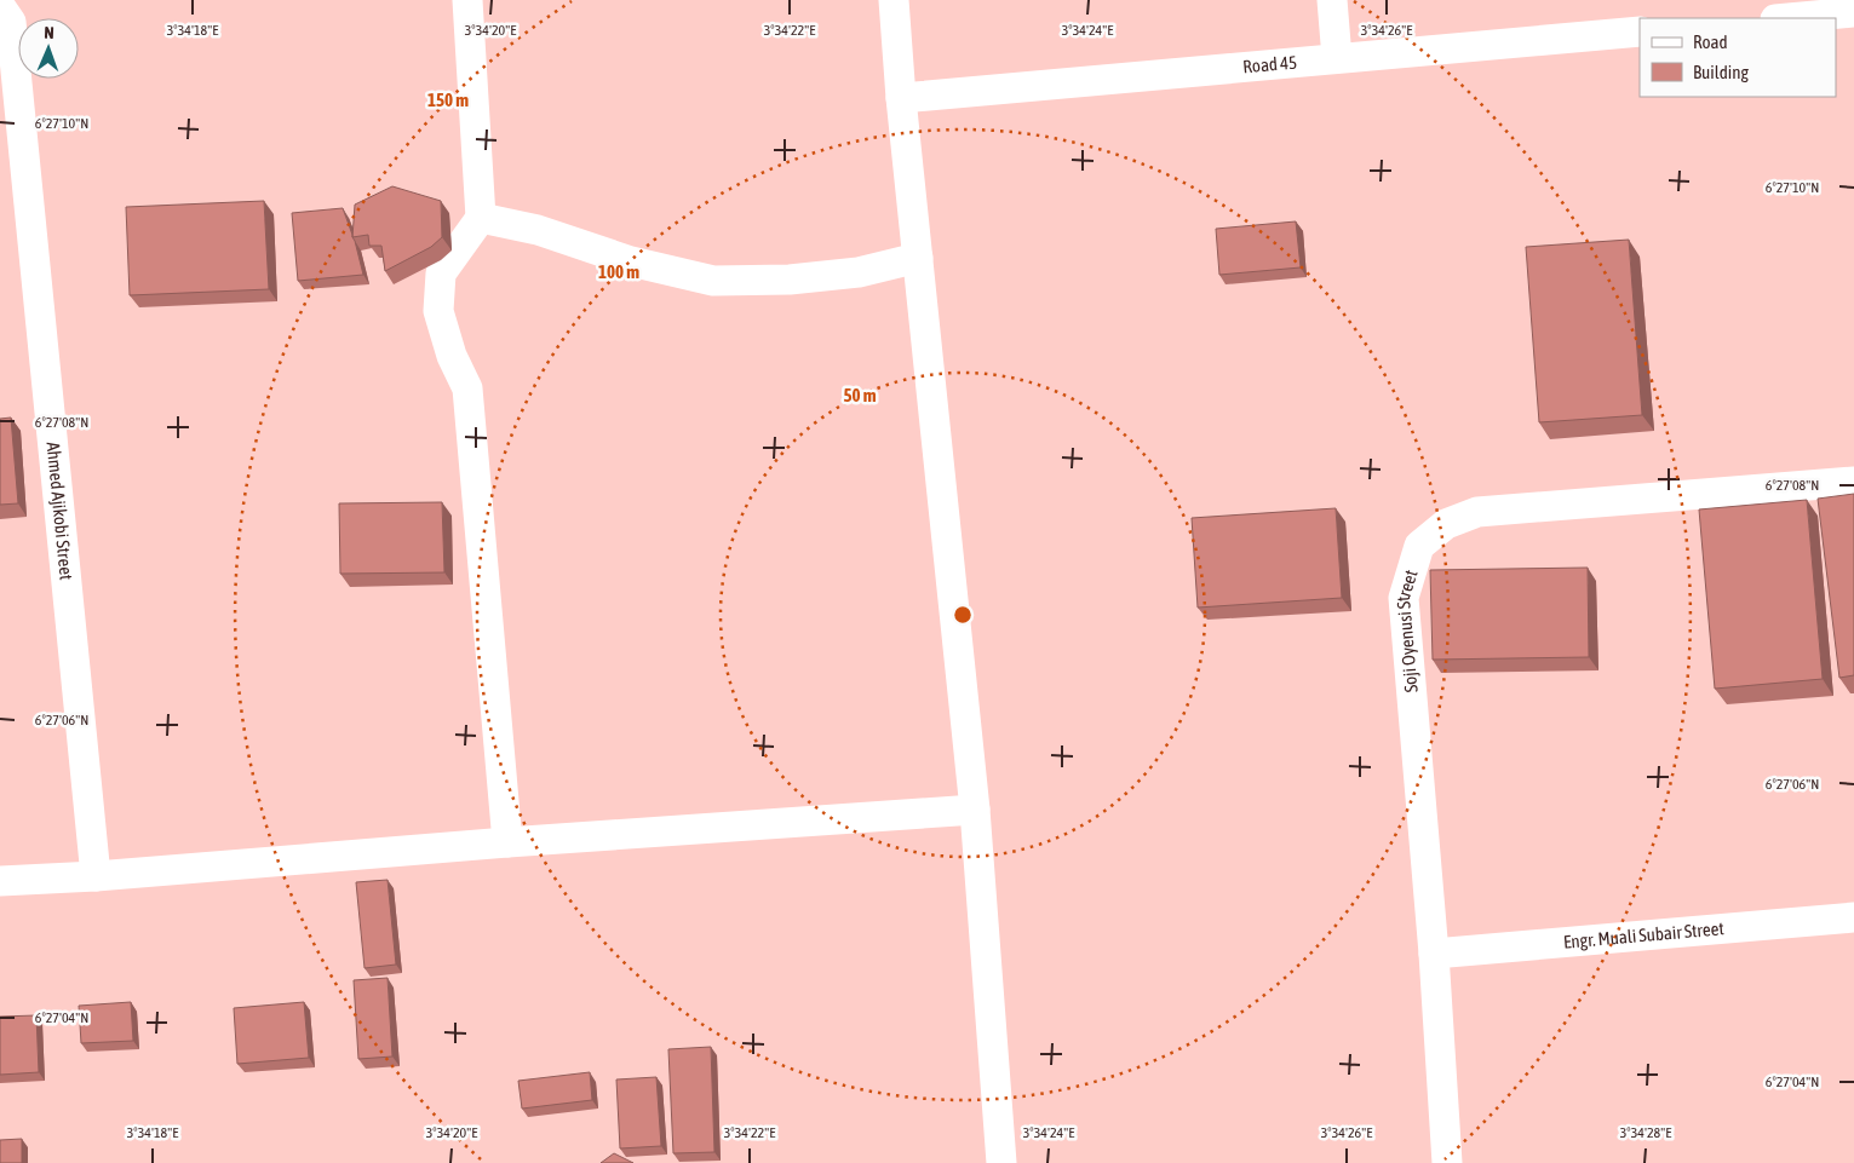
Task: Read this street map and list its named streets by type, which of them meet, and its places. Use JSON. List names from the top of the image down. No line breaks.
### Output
{"streets":{"street":["Road 45","Ahmed Ajikobi Street","Soji Oyenusi Street","Engr. Muali Subair Street"]},"crossings":[["Soji Oyenusi Street","Engr. Muali Subair Street"]],"legend":["Road","Building"],"north":"top","coordinates":["3°34'18\"E","3°34'20\"E","3°34'22\"E","3°34'24\"E","3°34'26\"E","6°27'10\"N","6°27'08\"N","6°27'06\"N","6°27'04\"N","3°34'28\"E"],"rings":["150 m","100 m","50 m"]}
